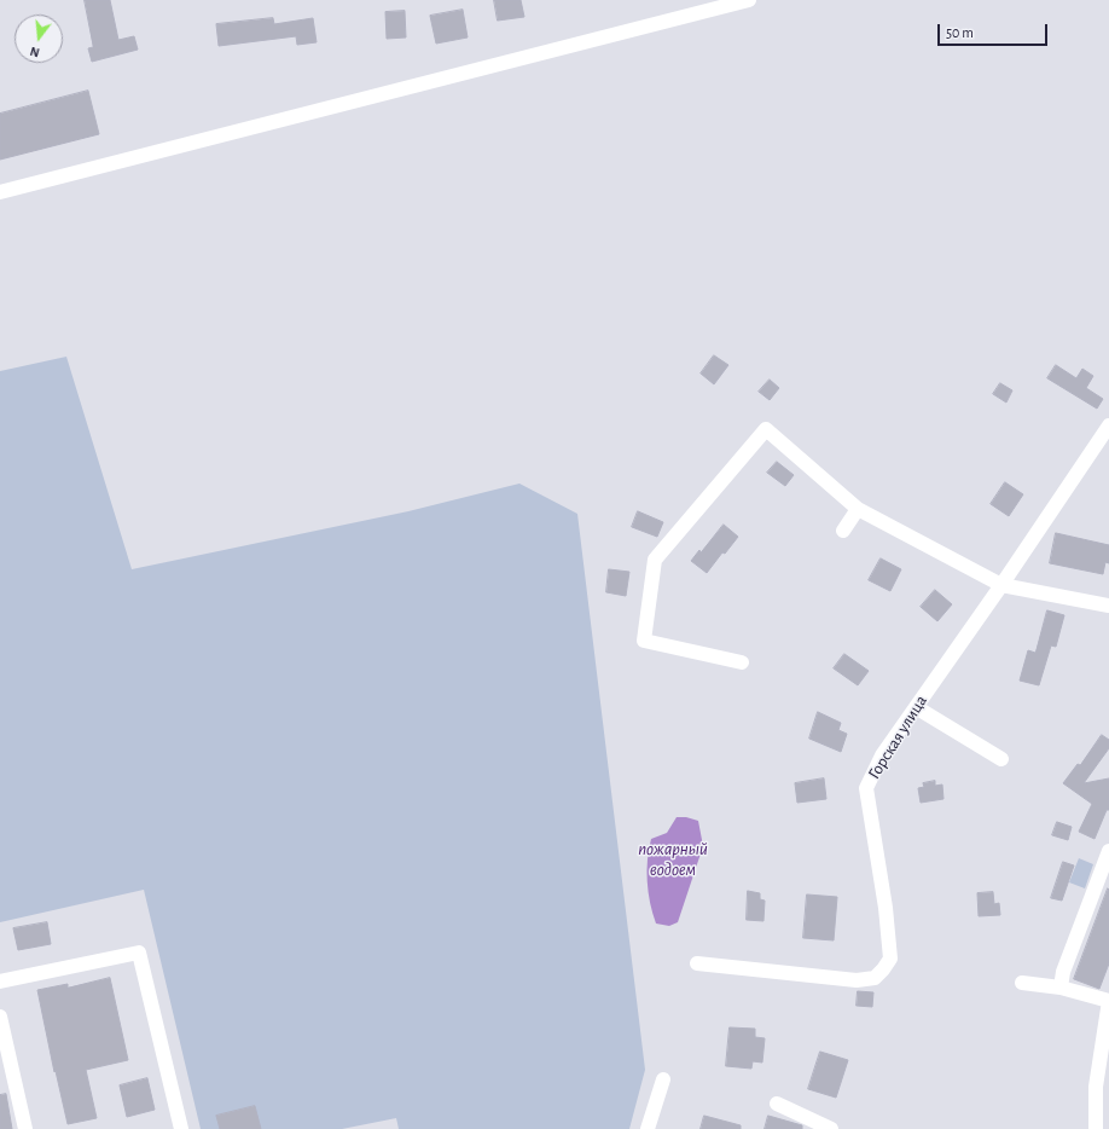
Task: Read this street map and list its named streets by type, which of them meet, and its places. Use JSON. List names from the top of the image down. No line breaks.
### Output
{"streets":{"street":["Горская улица"]},"water":["пожарный водоем"],"scale_bar":"50 m","north":"bottom"}
